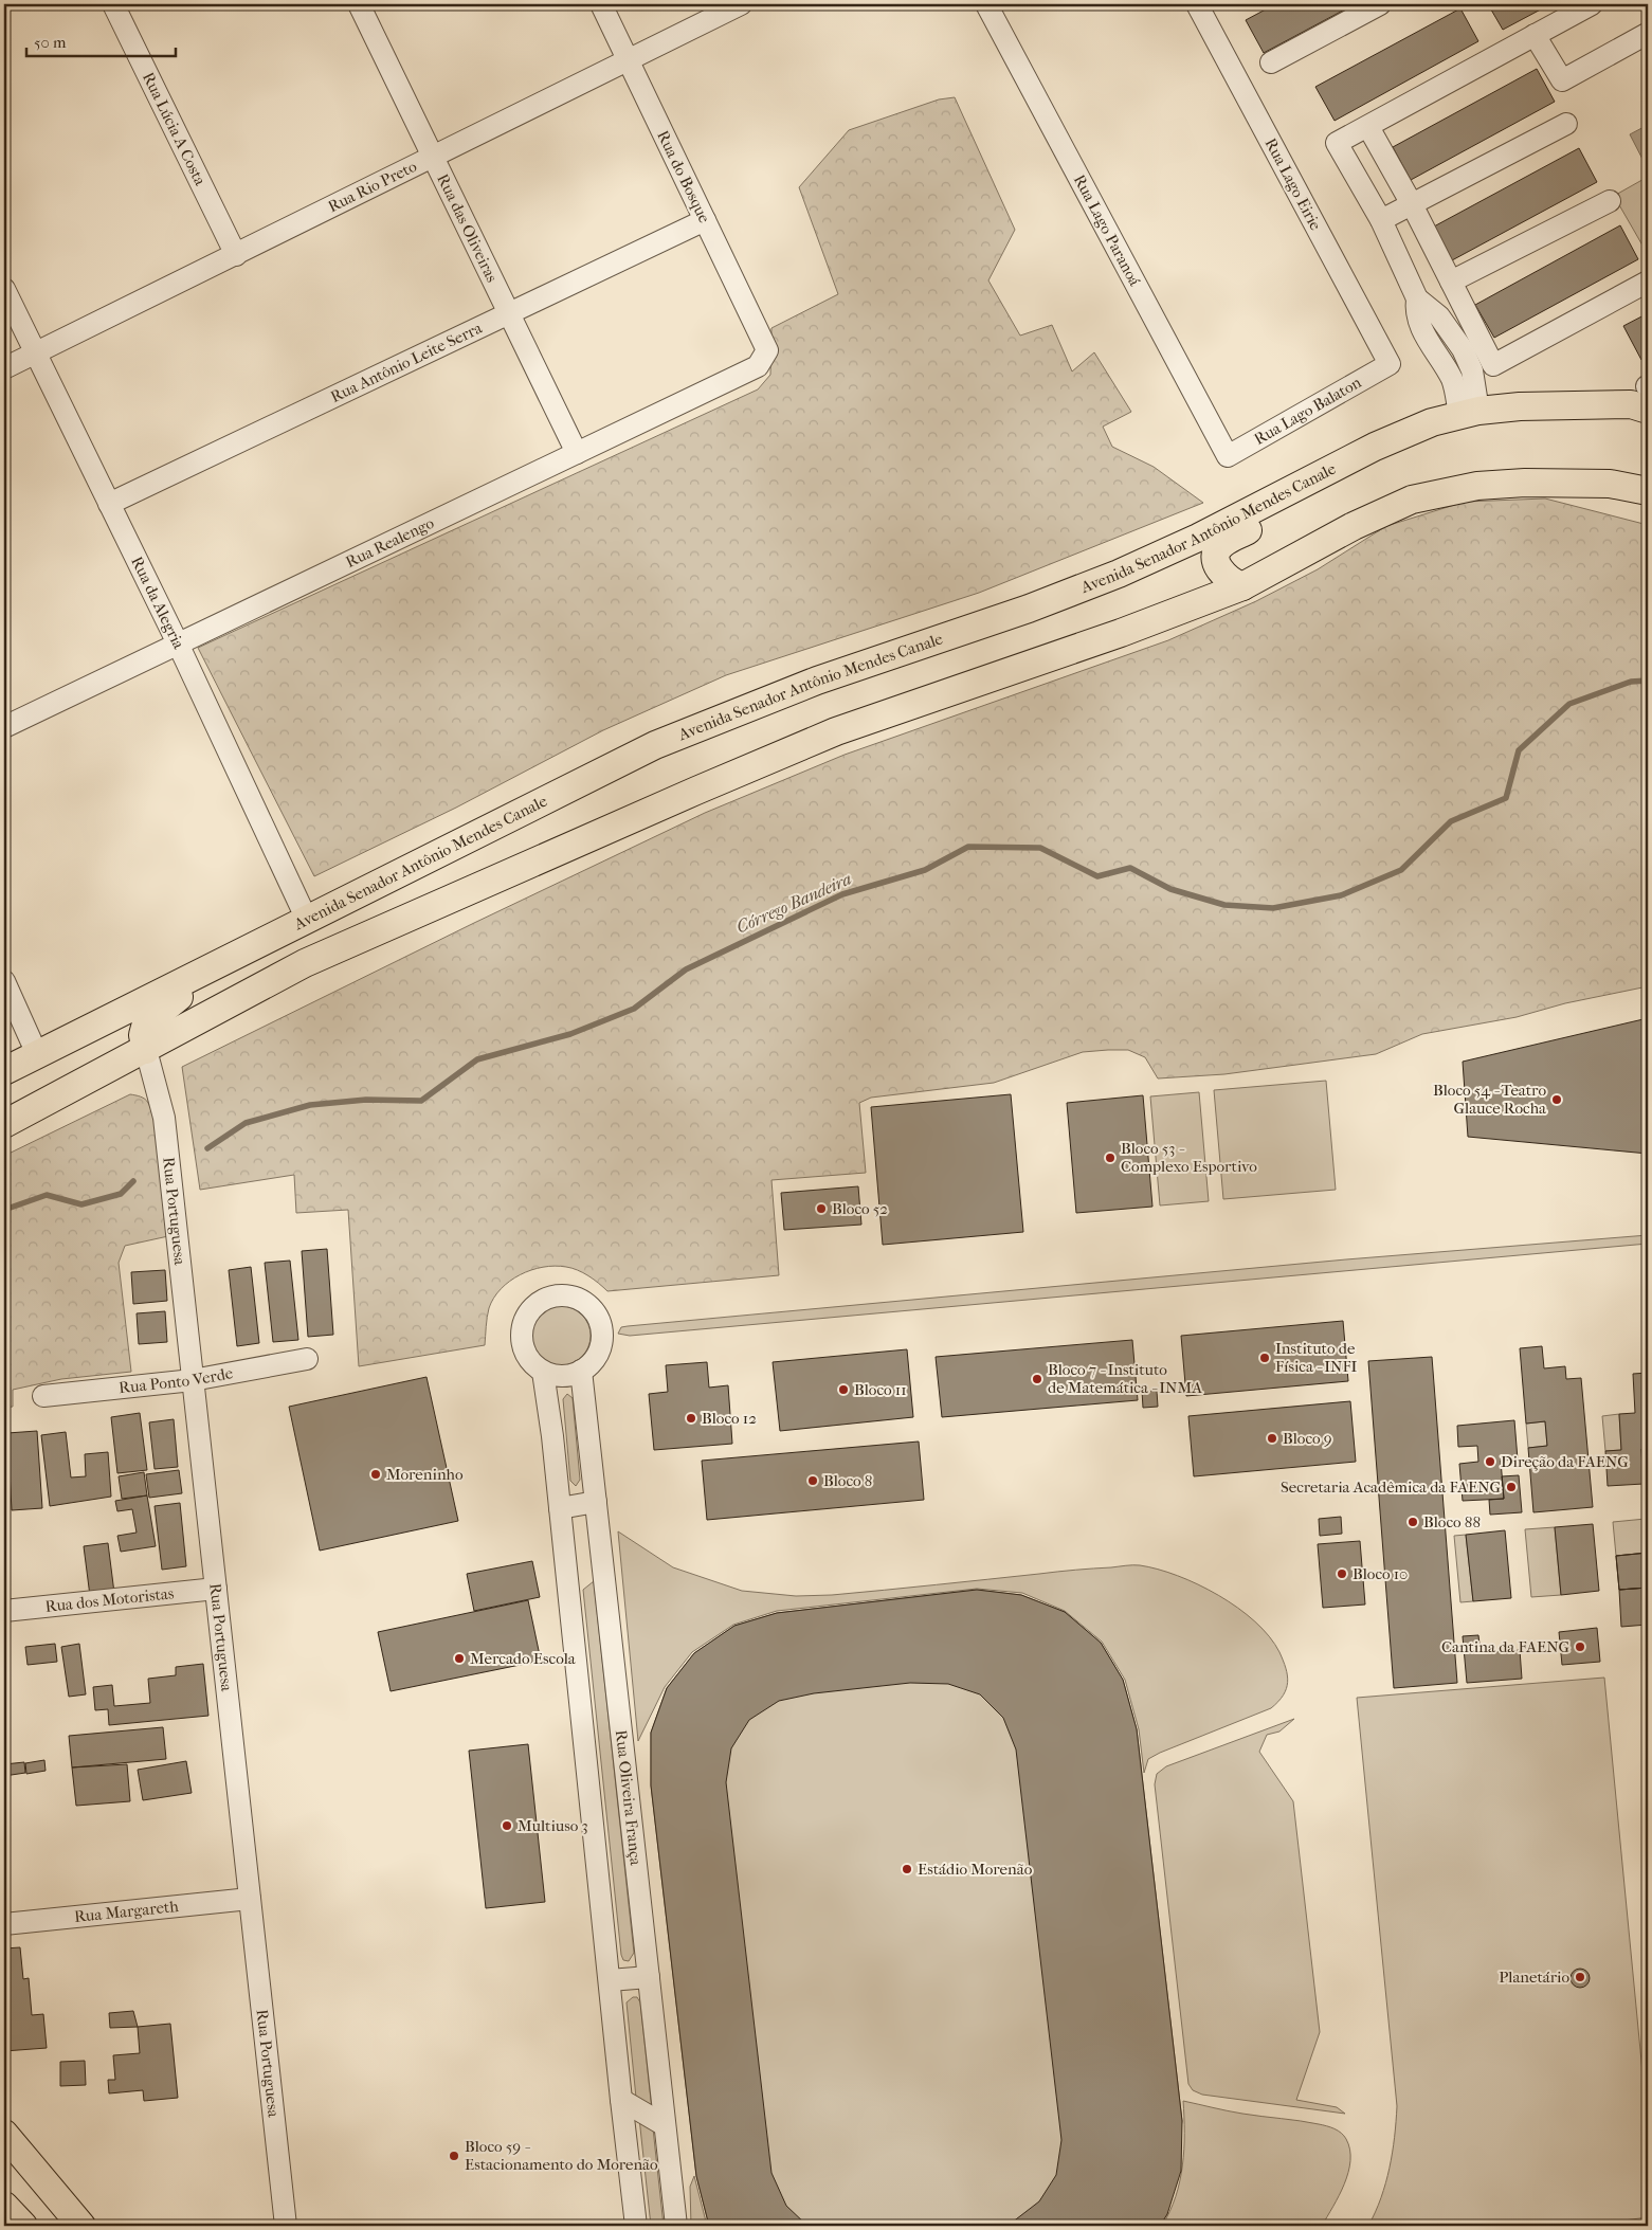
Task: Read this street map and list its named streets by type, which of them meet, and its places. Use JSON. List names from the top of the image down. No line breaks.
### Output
{"streets":{"main road":["Avenida Senador Antônio Mendes Canale"],"street":["Rua Lúcia A Costa","Rua do Bosque","Rua Lago Eirie","Rua Rio Preto","Rua das Oliveiras","Rua Lago Paranoá","Rua Antônio Leite Serra","Rua Lago Balaton","Rua Realengo","Rua da Alegria","Rua Portuguesa","Rua Ponto Verde","Rua dos Motoristas","Rua Oliveira França","Rua Margareth"]},"crossings":[["Rua Lúcia A Costa","Rua Rio Preto"],["Rua do Bosque","Rua Rio Preto"],["Rua do Bosque","Rua Antônio Leite Serra"],["Rua do Bosque","Rua Realengo"],["Rua Lago Eirie","Rua Lago Balaton"],["Rua Rio Preto","Rua das Oliveiras"],["Rua Rio Preto","Rua da Alegria"],["Rua das Oliveiras","Rua Antônio Leite Serra"],["Rua das Oliveiras","Rua Realengo"],["Rua Lago Paranoá","Rua Lago Balaton"],["Rua Antônio Leite Serra","Rua da Alegria"],["Avenida Senador Antônio Mendes Canale","Rua da Alegria"],["Rua Realengo","Rua da Alegria"],["Rua Portuguesa","Rua Ponto Verde"],["Rua Portuguesa","Rua dos Motoristas"],["Rua Portuguesa","Rua Margareth"]],"water":["Córrego Bandeira"],"places":["Bloco 54 - Teatro Glauce Rocha","Bloco 53 - Complexo Esportivo","Bloco 52","Instituto de Física - INFI","Bloco 7 - Instituto de Matemática - INMA","Bloco 11","Bloco 12","Bloco 9","Direção da FAENG","Moreninho","Bloco 8","Secretaria Acadêmica da FAENG","Bloco 88","Bloco 10","Cantina da FAENG","Mercado Escola","Multiuso 3","Estádio Morenão","Planetário","Bloco 59 - Estacionamento do Morenão"],"scale_bar":"50 m"}
